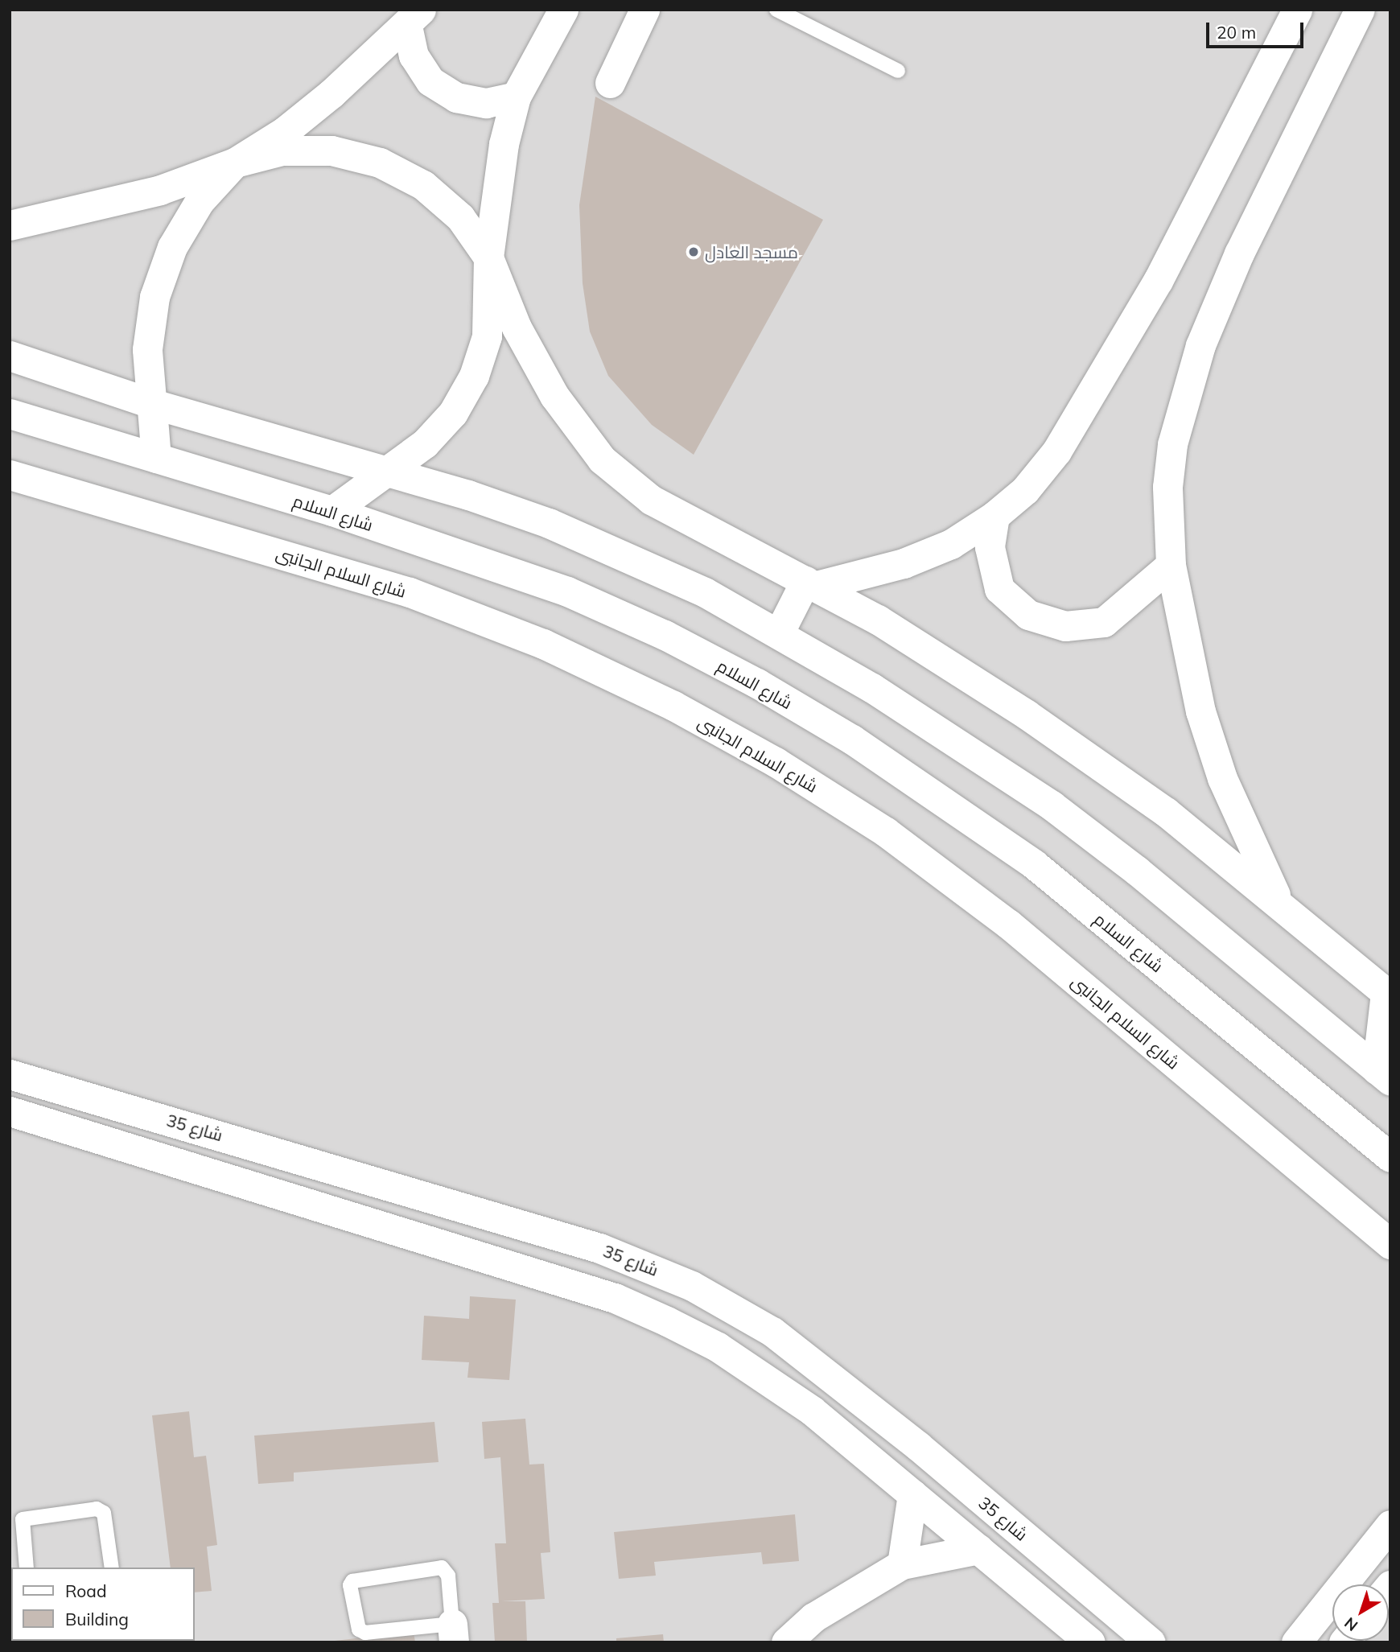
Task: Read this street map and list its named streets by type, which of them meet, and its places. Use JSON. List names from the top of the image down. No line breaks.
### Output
{"streets":{"street":["شارع السلام","شارع السلام الجانبى","شارع 35"]},"places":["مسجد العادل"],"legend":["Road","Building"],"scale_bar":"20 m","north":"bottom left"}
